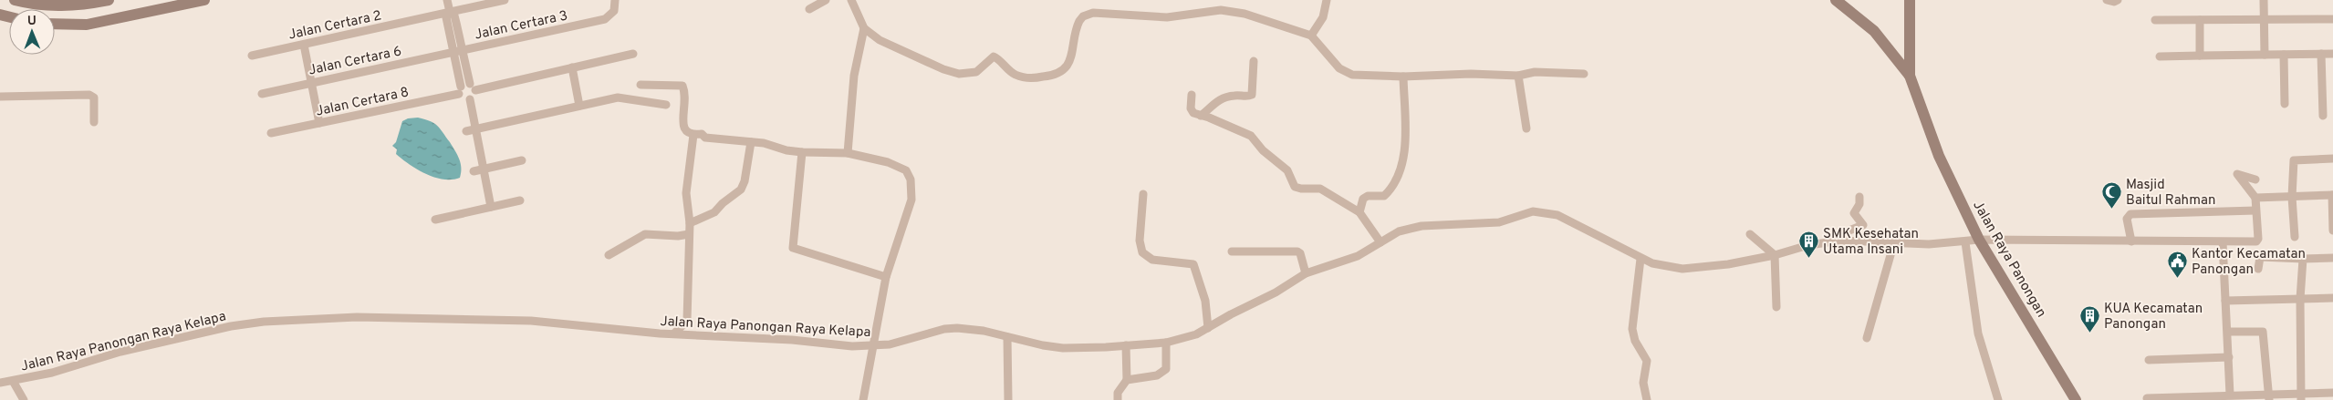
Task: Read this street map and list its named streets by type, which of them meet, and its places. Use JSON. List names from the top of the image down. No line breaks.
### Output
{"streets":{"main road":["Jalan Raya Panongan"],"street":["Jalan Certara 2","Jalan Certara 3","Jalan Certara 6","Jalan Certara 8","Jalan Raya Panongan Raya Kelapa"]},"crossings":[["Jalan Certara 3","Jalan Certara 6"],["Jalan Raya Panongan","Jalan Raya Panongan Raya Kelapa"]],"places":{"mosque":["Masjid Baitul Rahman"],"building":["SMK Kesehatan Utama Insani","KUA Kecamatan Panongan"],"public building":["Kantor Kecamatan Panongan"]},"north":"top"}
